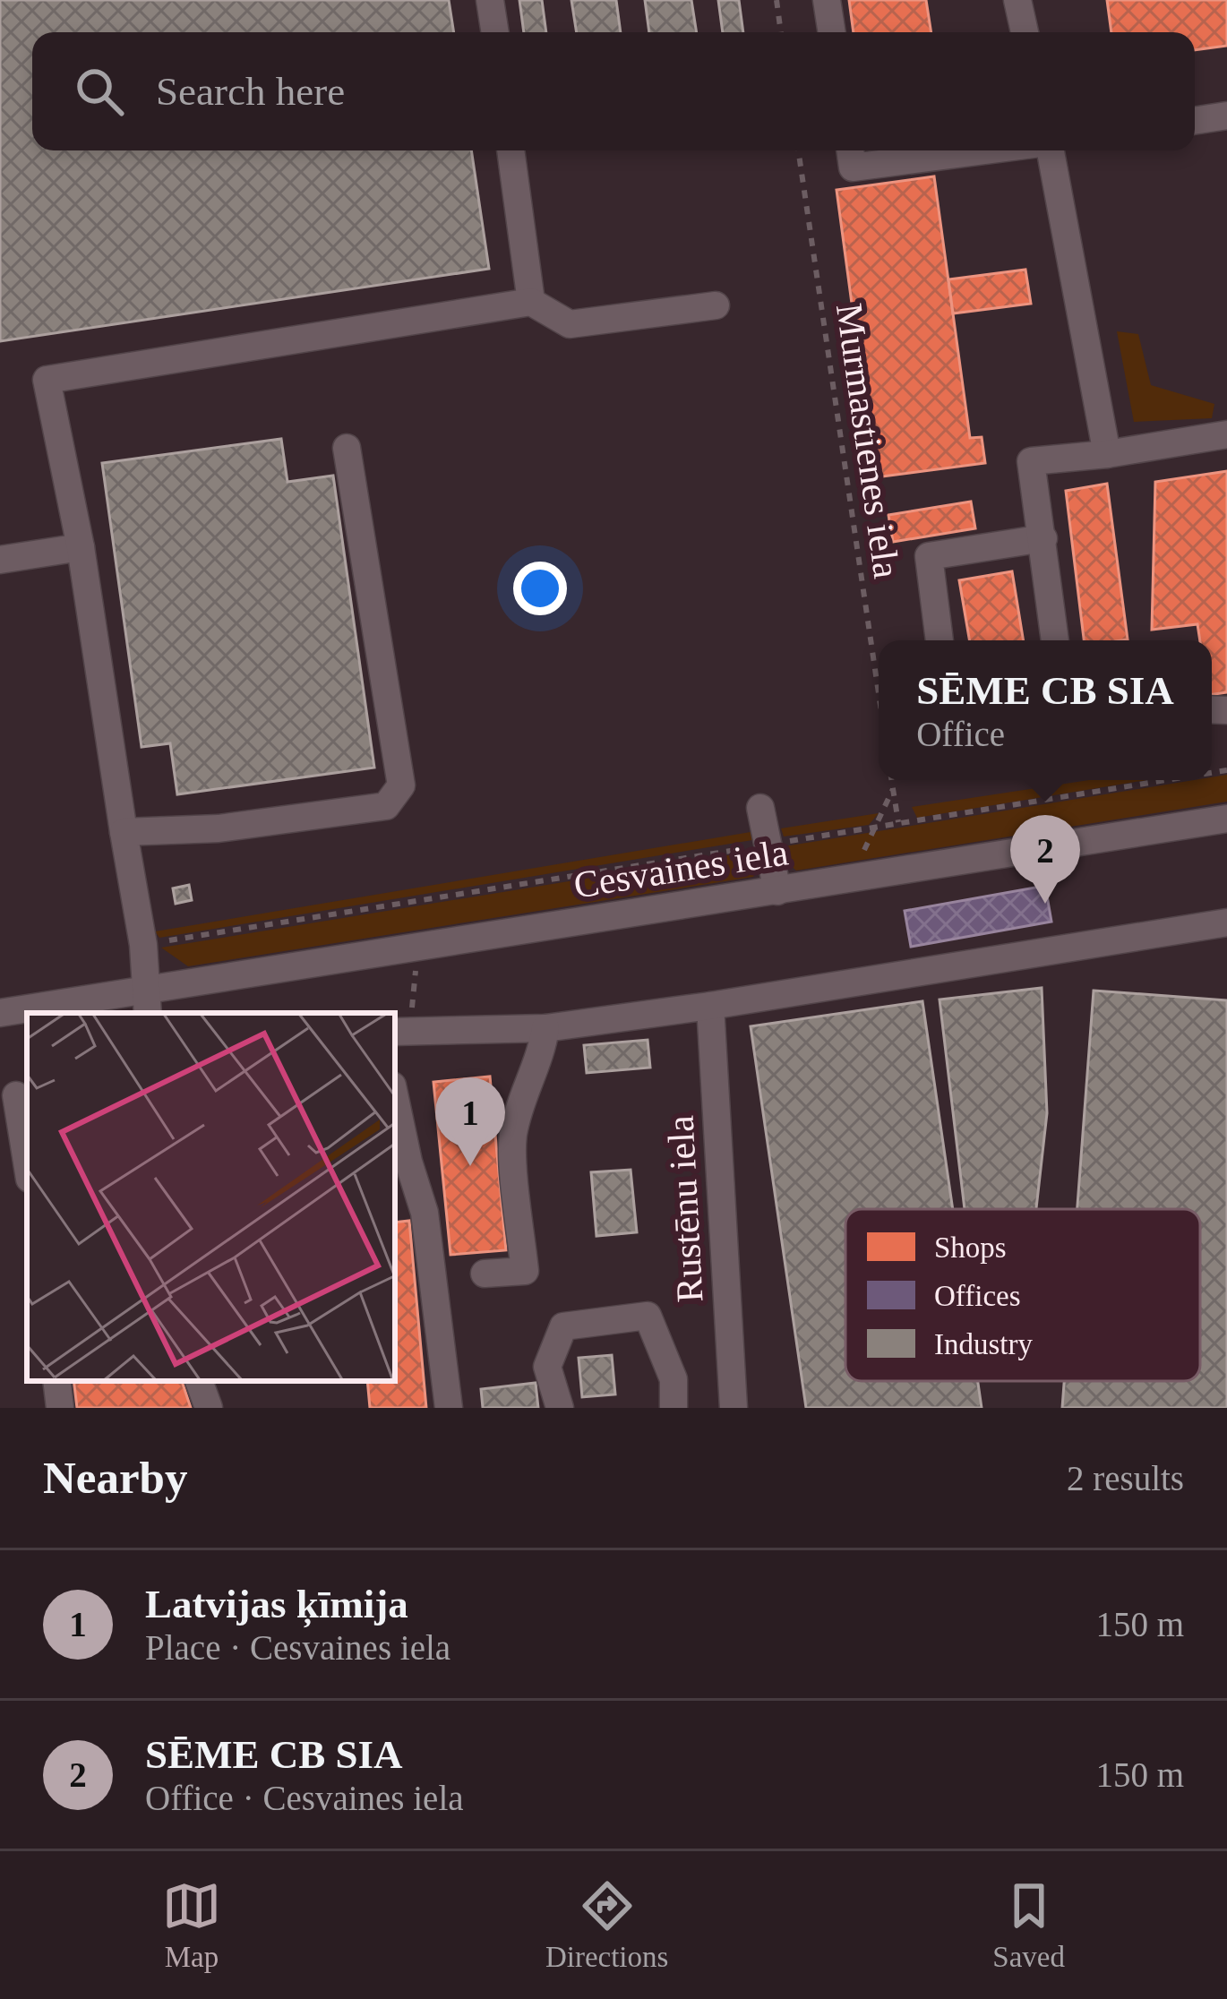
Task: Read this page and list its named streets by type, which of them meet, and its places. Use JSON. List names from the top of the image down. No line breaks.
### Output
{"streets":{"street":["Cesvaines iela","Rustēnu iela"],"path":["Murmastienes iela"]},"legend":["Shops","Offices","Industry"],"page":{"search":"Search here","popup":["SĒME CB SIA","Office"],"pins":["2","1"],"heading":["Nearby","2 results"],"list":[{"mark":"1","name":"Latvijas ķīmija","note":"Place · Cesvaines iela","value":"150 m"},{"mark":"2","name":"SĒME CB SIA","note":"Office · Cesvaines iela","value":"150 m"}],"nav":["Map","Directions","Saved"]}}
